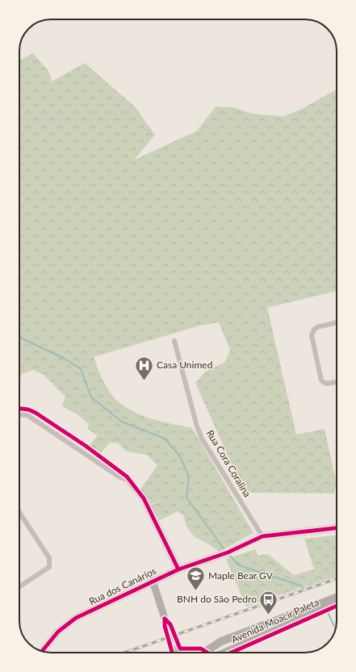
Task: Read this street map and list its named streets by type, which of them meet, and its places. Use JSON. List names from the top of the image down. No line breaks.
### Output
{"streets":{"main road":["Avenida Moacir Paleta"],"street":["Rua Cora Coralina","Rua dos Canários"]},"crossings":[["Rua Cora Coralina","Rua dos Canários"]],"places":{"hospital":["Casa Unimed"],"school or university":["Maple Bear GV"],"bus stop":["BNH do São Pedro"]}}
